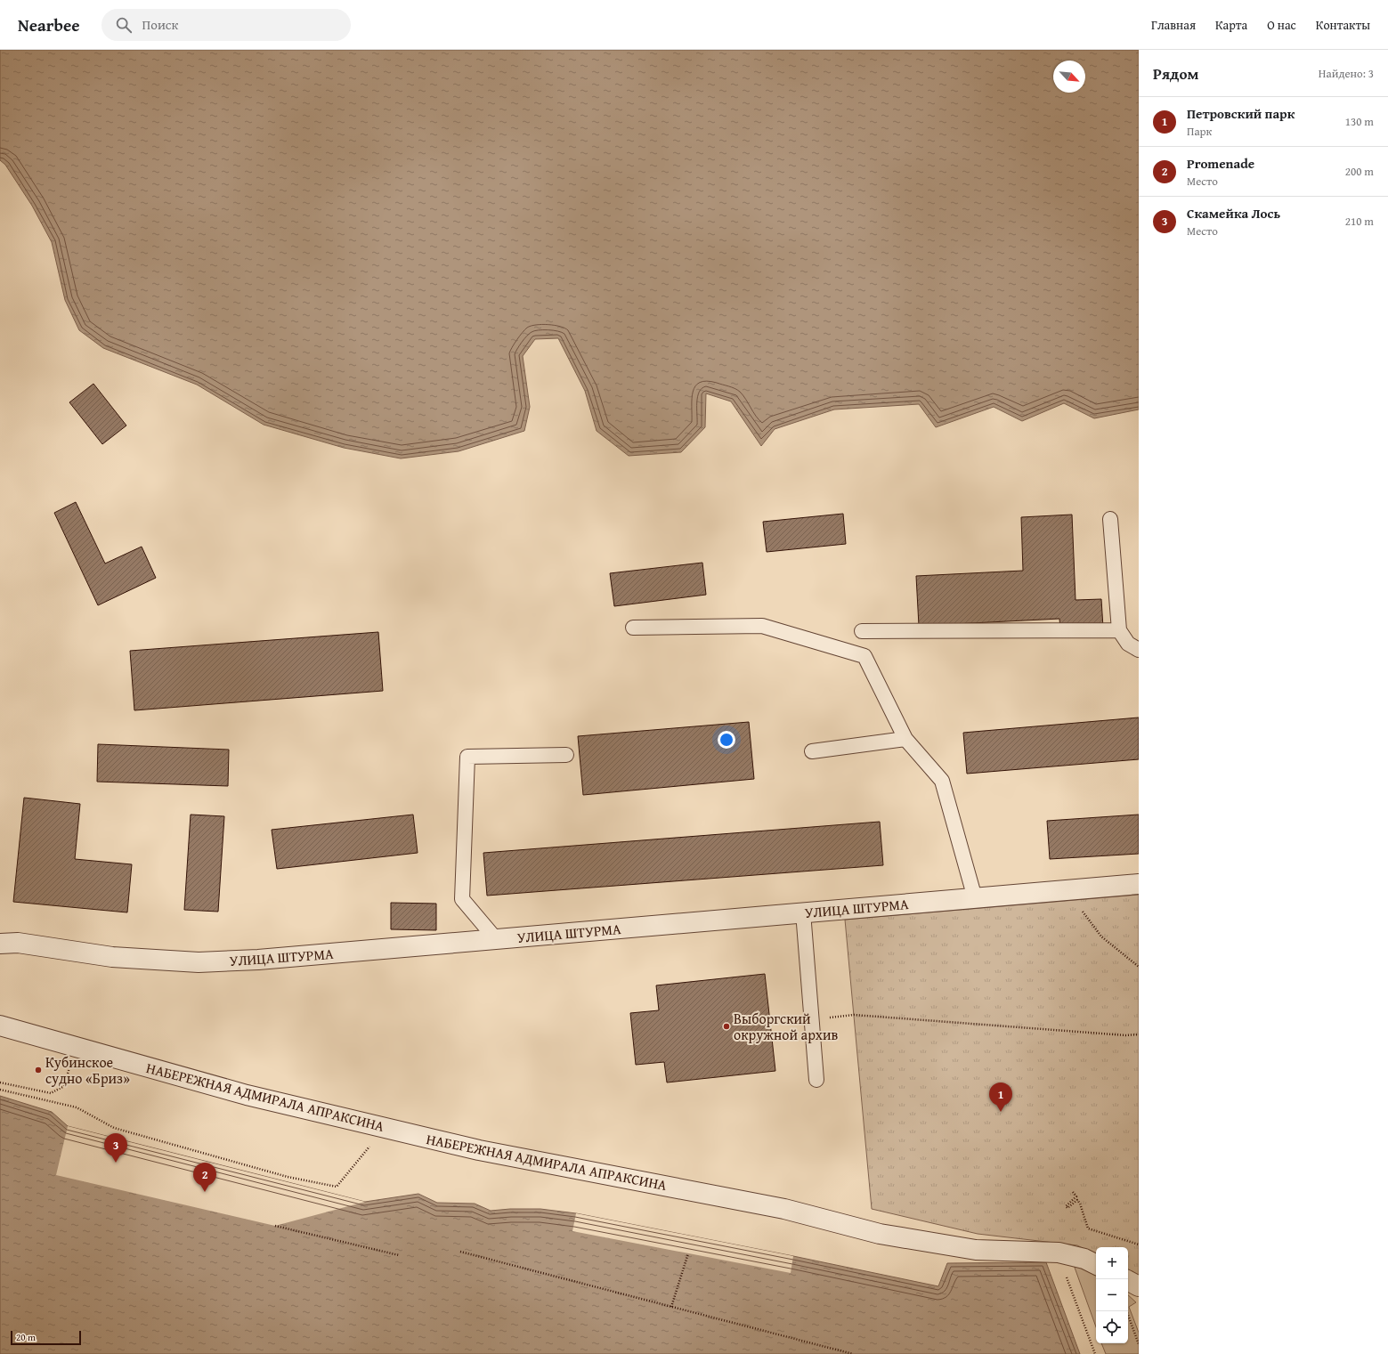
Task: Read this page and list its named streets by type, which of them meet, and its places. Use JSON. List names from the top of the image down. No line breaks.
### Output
{"streets":{"street":["УЛИЦА ШТУРМА","НАБЕРЕЖНАЯ АДМИРАЛА АПРАКСИНА"]},"places":["Выборгский окружной архив","Кубинское судно «Бриз»"],"scale_bar":"20 m","north":"bottom right","page":{"header":"Nearbee","search":"Поиск","nav":["Главная","Карта","О нас","Контакты"],"heading":["Рядом","Найдено: 3"],"list":[{"mark":"1","name":"Петровский парк","note":"Парк","value":"130 m"},{"mark":"2","name":"Promenade","note":"Место","value":"200 m"},{"mark":"3","name":"Скамейка Лось","note":"Место","value":"210 m"}],"pins":["1","3","2"],"map_buttons":["+","−"],"scale":"20 m"}}
